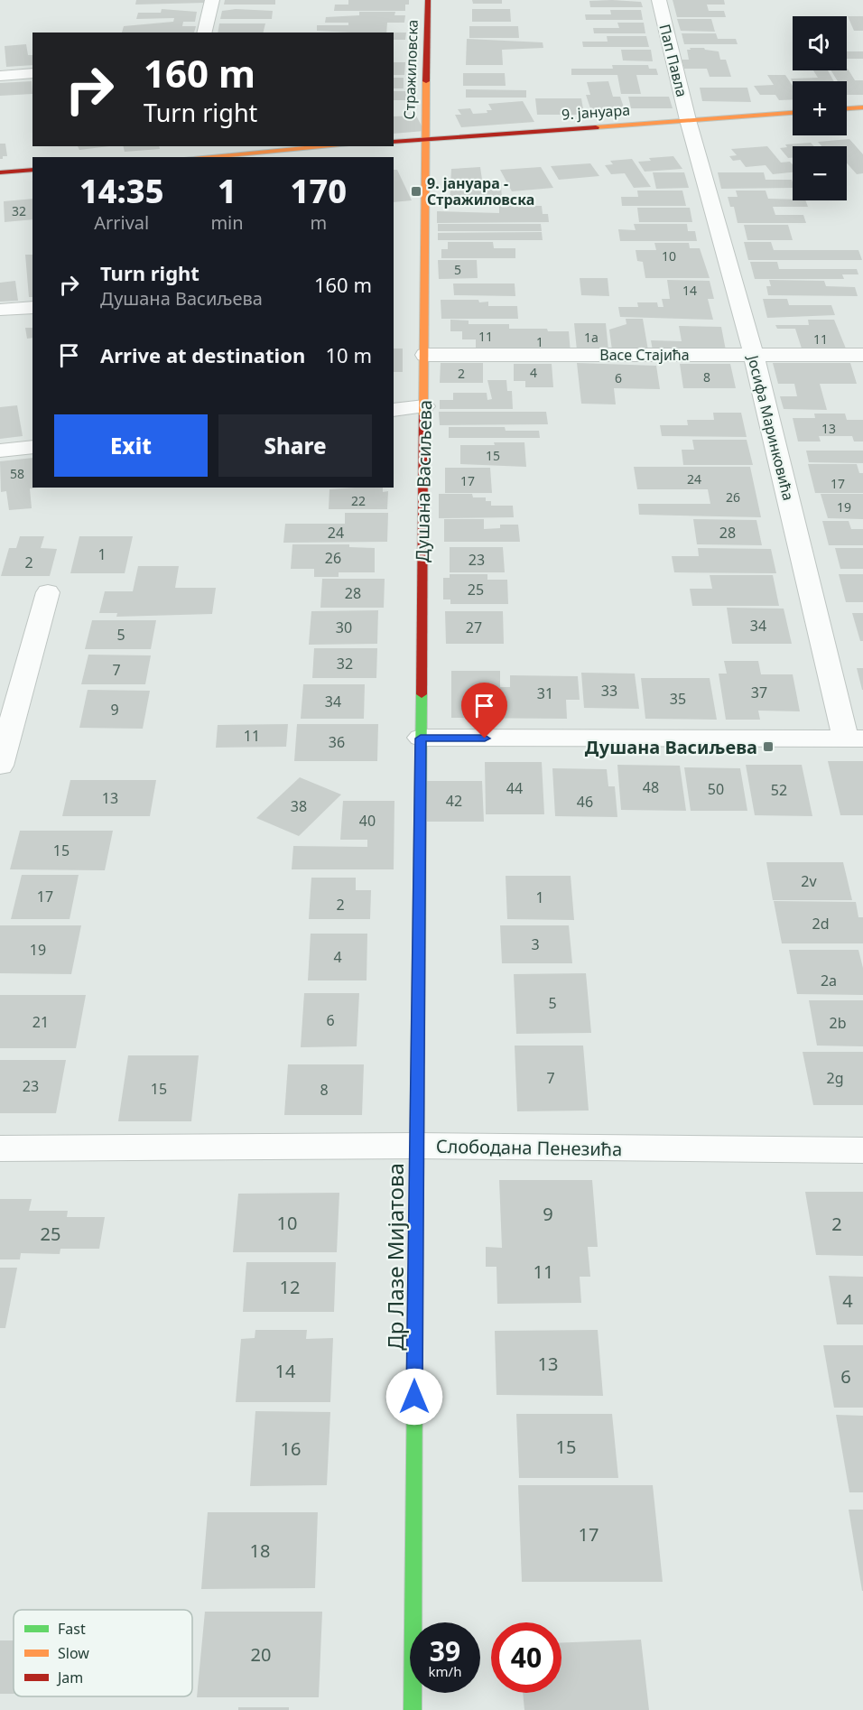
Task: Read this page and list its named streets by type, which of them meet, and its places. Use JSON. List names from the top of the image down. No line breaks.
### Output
{"streets":{"street":["Пап Павла","Стражиловска","9. јануара","Васе Стајића","Јосифа Маринковића","Душана Васиљева","Слободана Пенезића","Др Лазе Мијатова"]},"crossings":[["Пап Павла","9. јануара"],["Пап Павла","Јосифа Маринковића"],["Стражиловска","9. јануара"],["Стражиловска","Душана Васиљева"],["9. јануара","Јосифа Маринковића"],["9. јануара","Душана Васиљева"],["Васе Стајића","Јосифа Маринковића"],["Васе Стајића","Душана Васиљева"],["Душана Васиљева","Др Лазе Мијатова"],["Слободана Пенезића","Др Лазе Мијатова"]],"places":{"transit":["9. јануара - Стражиловска","Душана Васиљева"]},"house_numbers":["32","10","5","14","11","1a","11","1","4","2","8","6","13","15","58","24","17","17","26","22","19","24","28","1","26","23","2","25","28","34","30","27","5","32","7","33","37","31","35","34","9","11","36","48","44","50","52","13","42","46","38","40","15","2v","17","1","2","2d","3","19","4","2a","5","6","21","2b","7","2g","23","15","8","9","10","2","25","11","12","4","13","14","6","15","16","17","18","20"],"legend":["Fast","Slow","Jam"],"page":{"map_buttons":["+","−"],"turn":["160 m","Turn right"],"eta":["14:35","Arrival","1","min","170","m"],"list":[{"name":"Turn right","note":"Душана Васиљева","value":"160 m"},{"name":"Arrive at destination","value":"10 m"}],"buttons":["Exit","Share"],"speed":"39 km/h","limit":"40"}}
